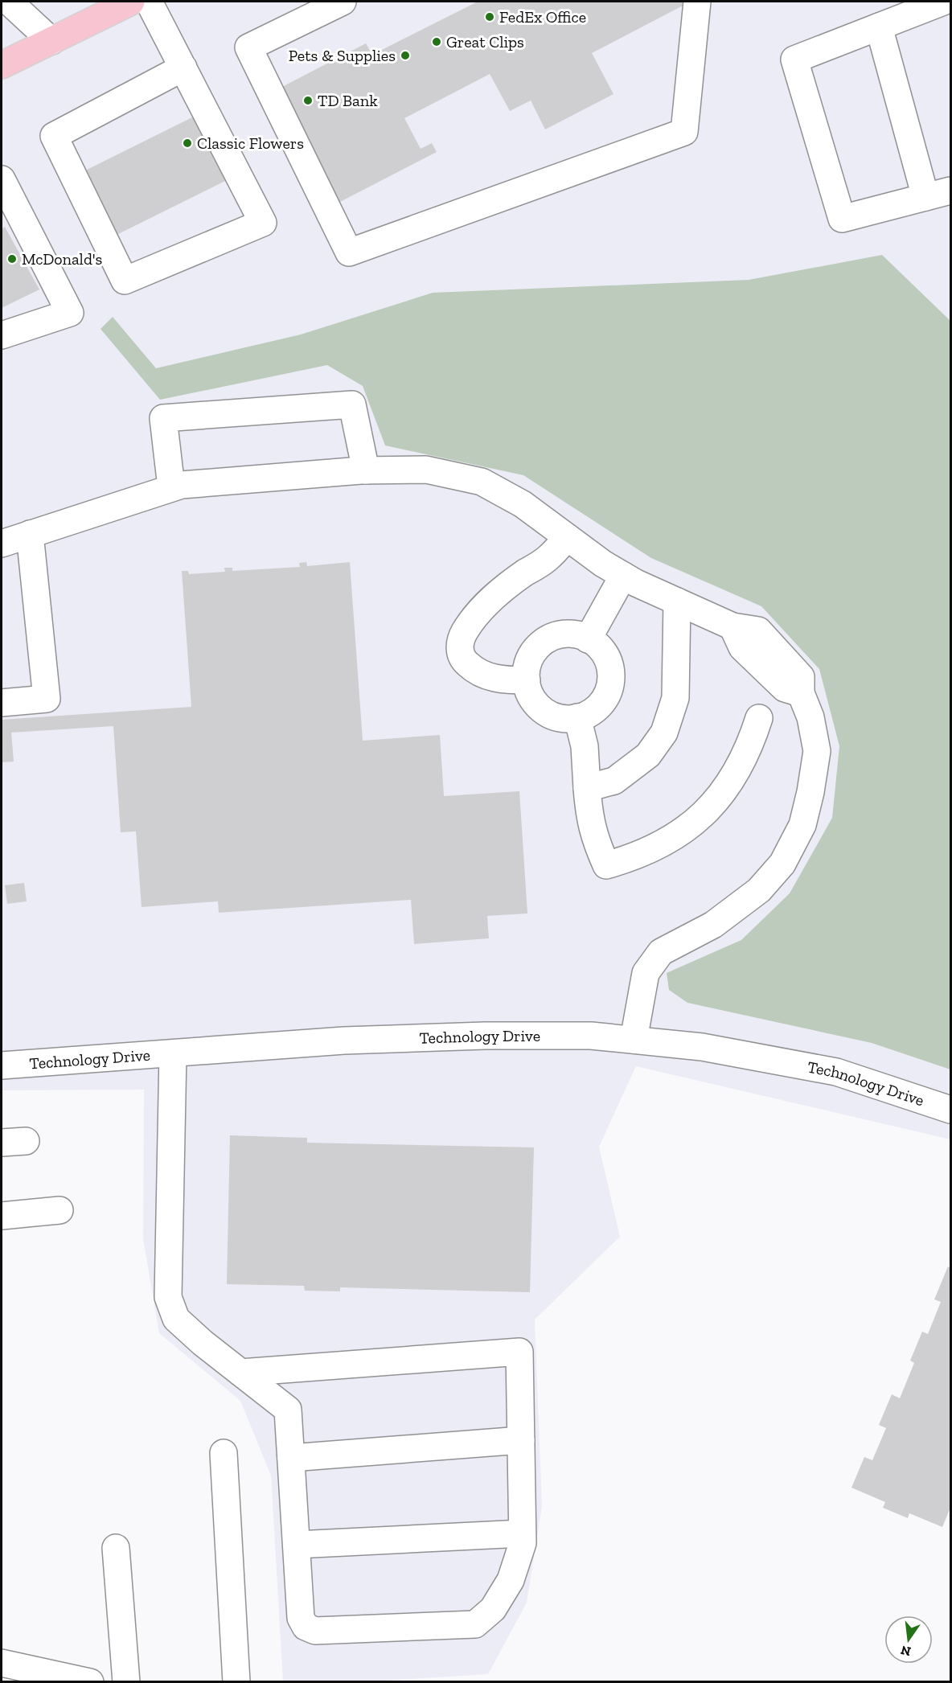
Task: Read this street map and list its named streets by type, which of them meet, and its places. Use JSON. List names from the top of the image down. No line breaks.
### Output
{"streets":{"street":["Technology Drive"]},"places":["FedEx Office","Great Clips","Pets & Supplies","TD Bank","Classic Flowers","McDonald's"],"north":"bottom"}
